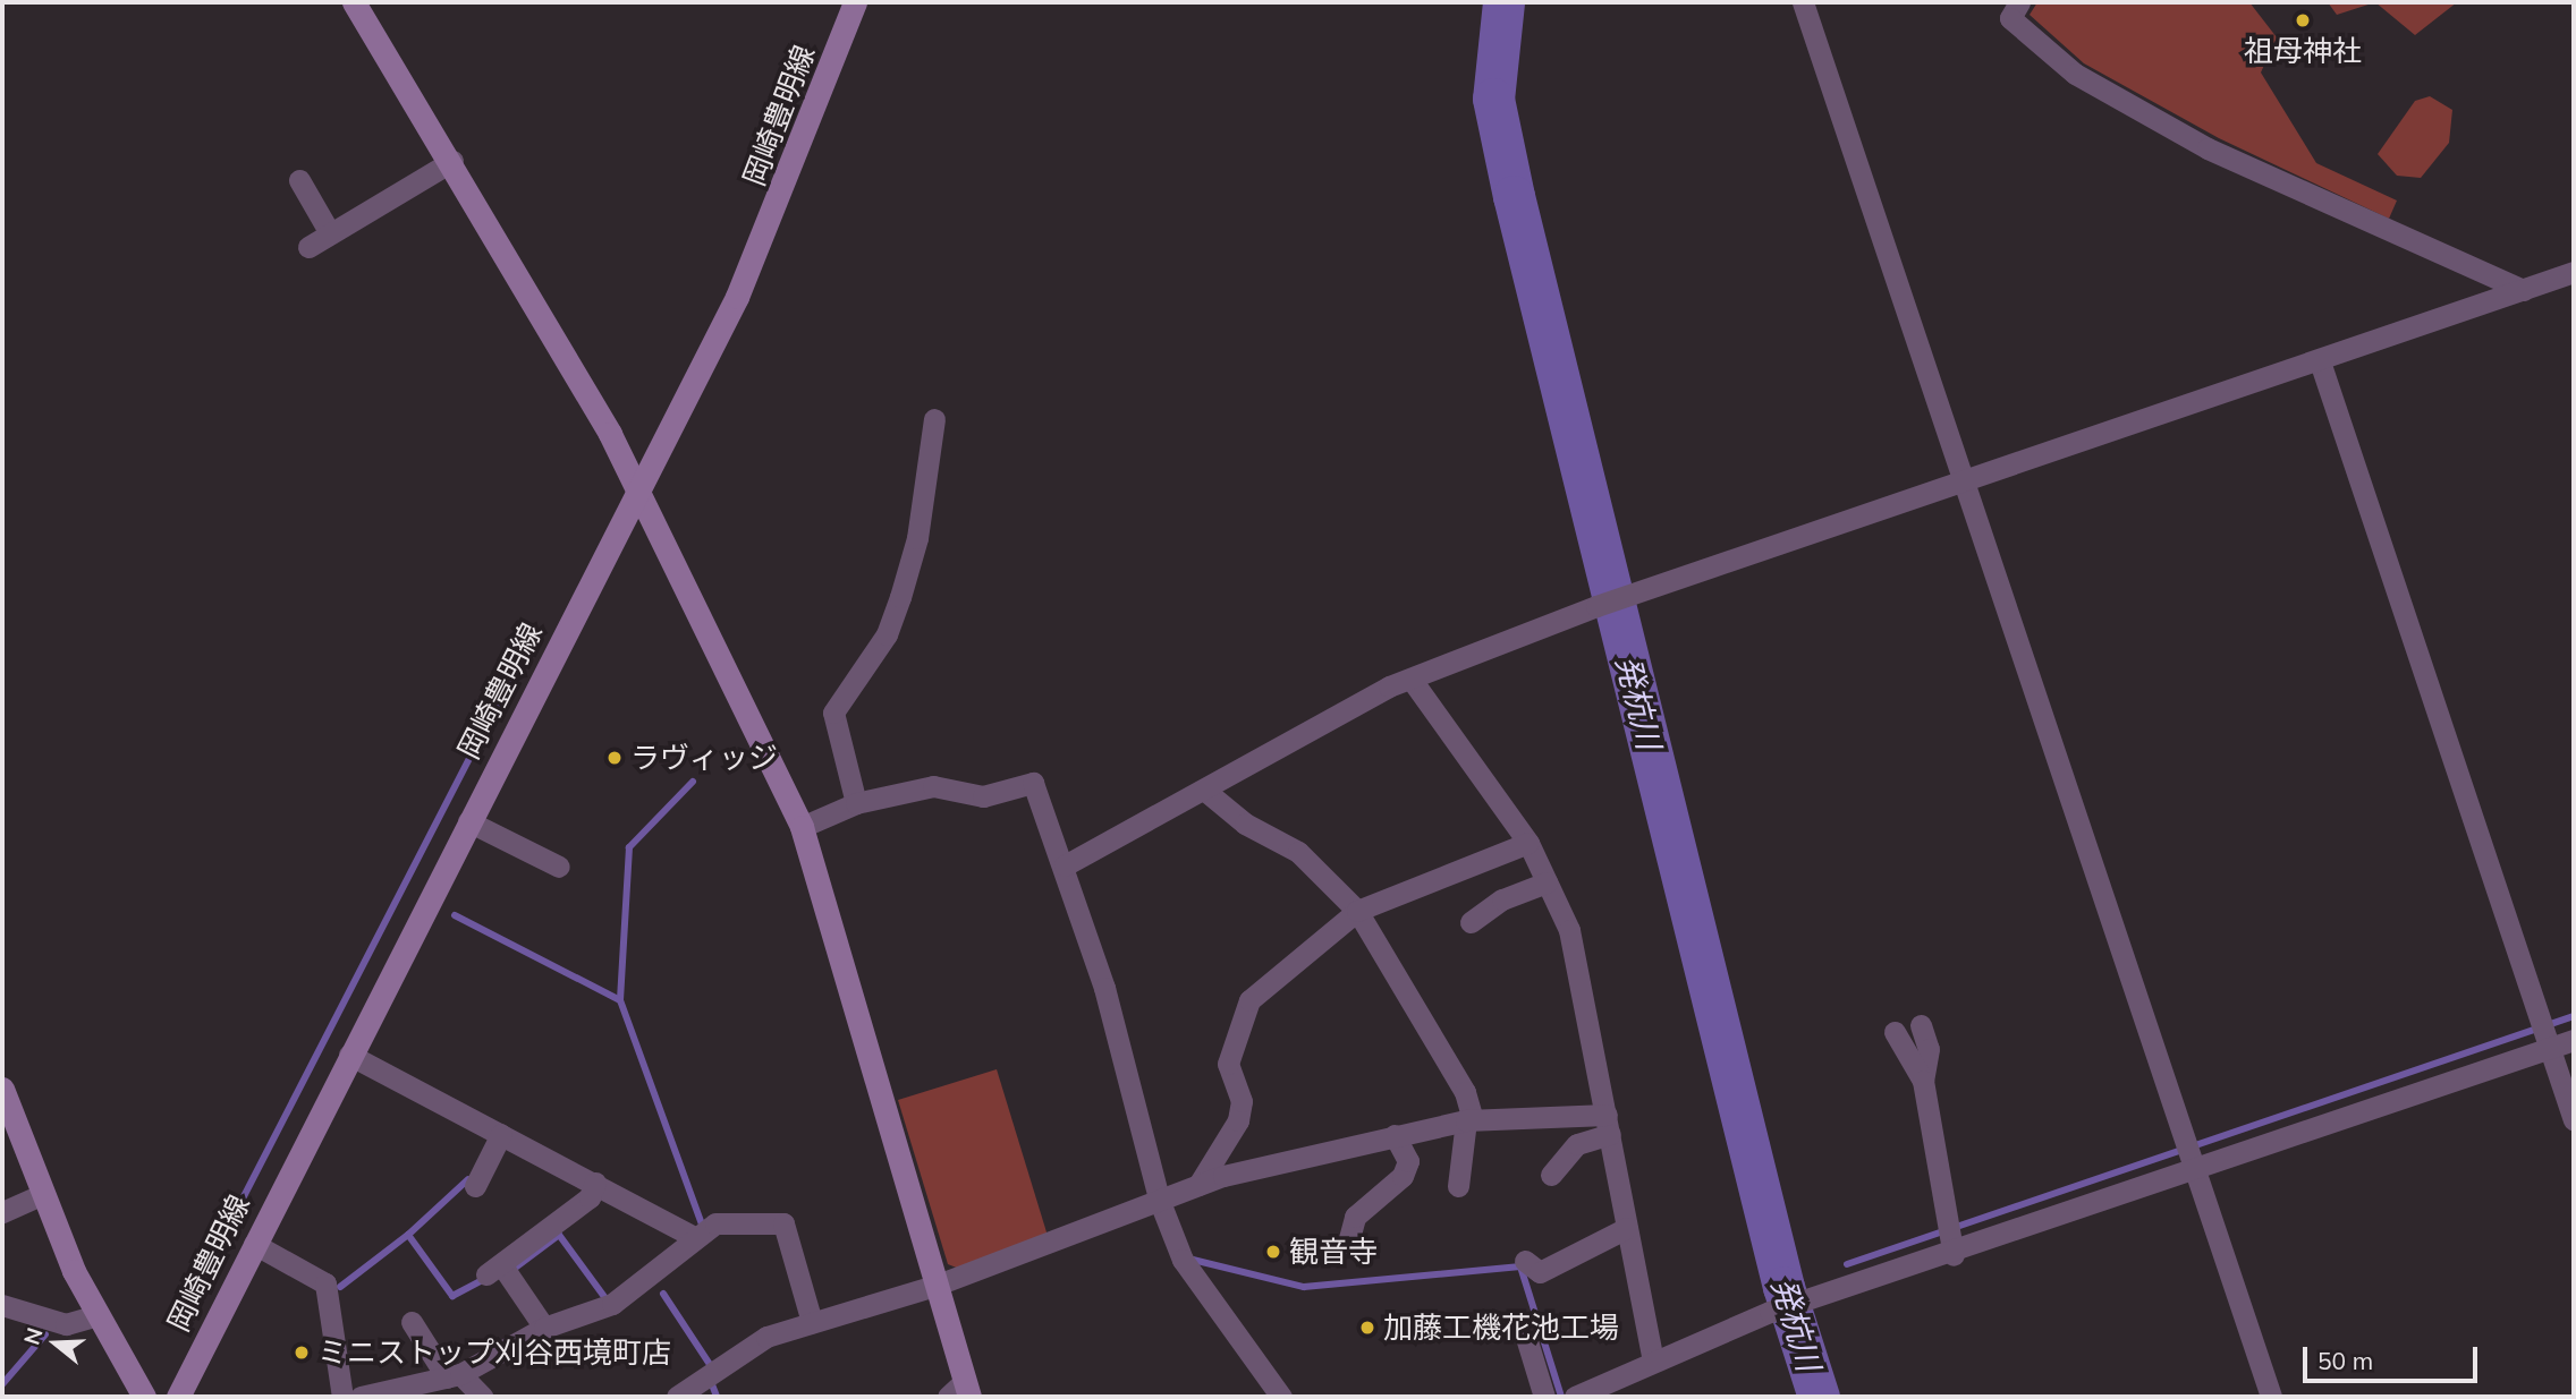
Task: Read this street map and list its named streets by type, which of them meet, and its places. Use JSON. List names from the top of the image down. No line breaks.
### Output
{"streets":{"street":["岡崎豊明線"]},"water":["発杭川"],"places":["祖母神社","ラヴィッジ","観音寺","加藤工機花池工場","ミニストップ刈谷西境町店"],"scale_bar":"50 m","north":"left"}
